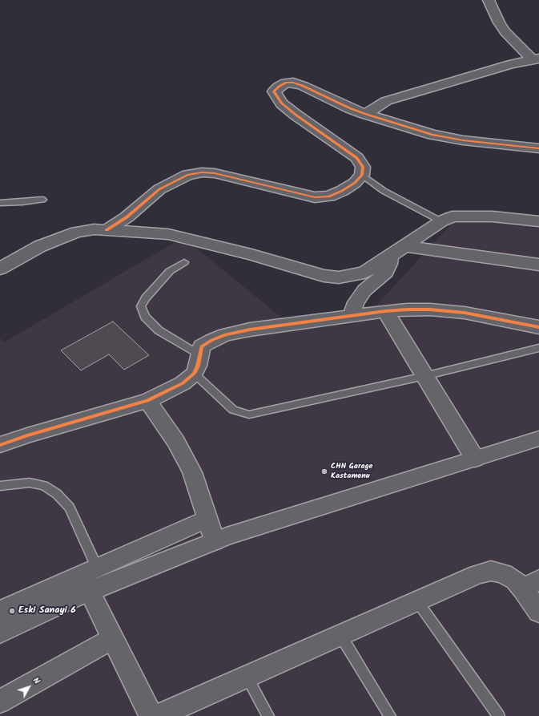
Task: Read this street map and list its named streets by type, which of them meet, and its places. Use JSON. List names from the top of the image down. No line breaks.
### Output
{"places":["CHN Garage Kastamonu","Eski Sanayi 6"],"north":"top right"}
